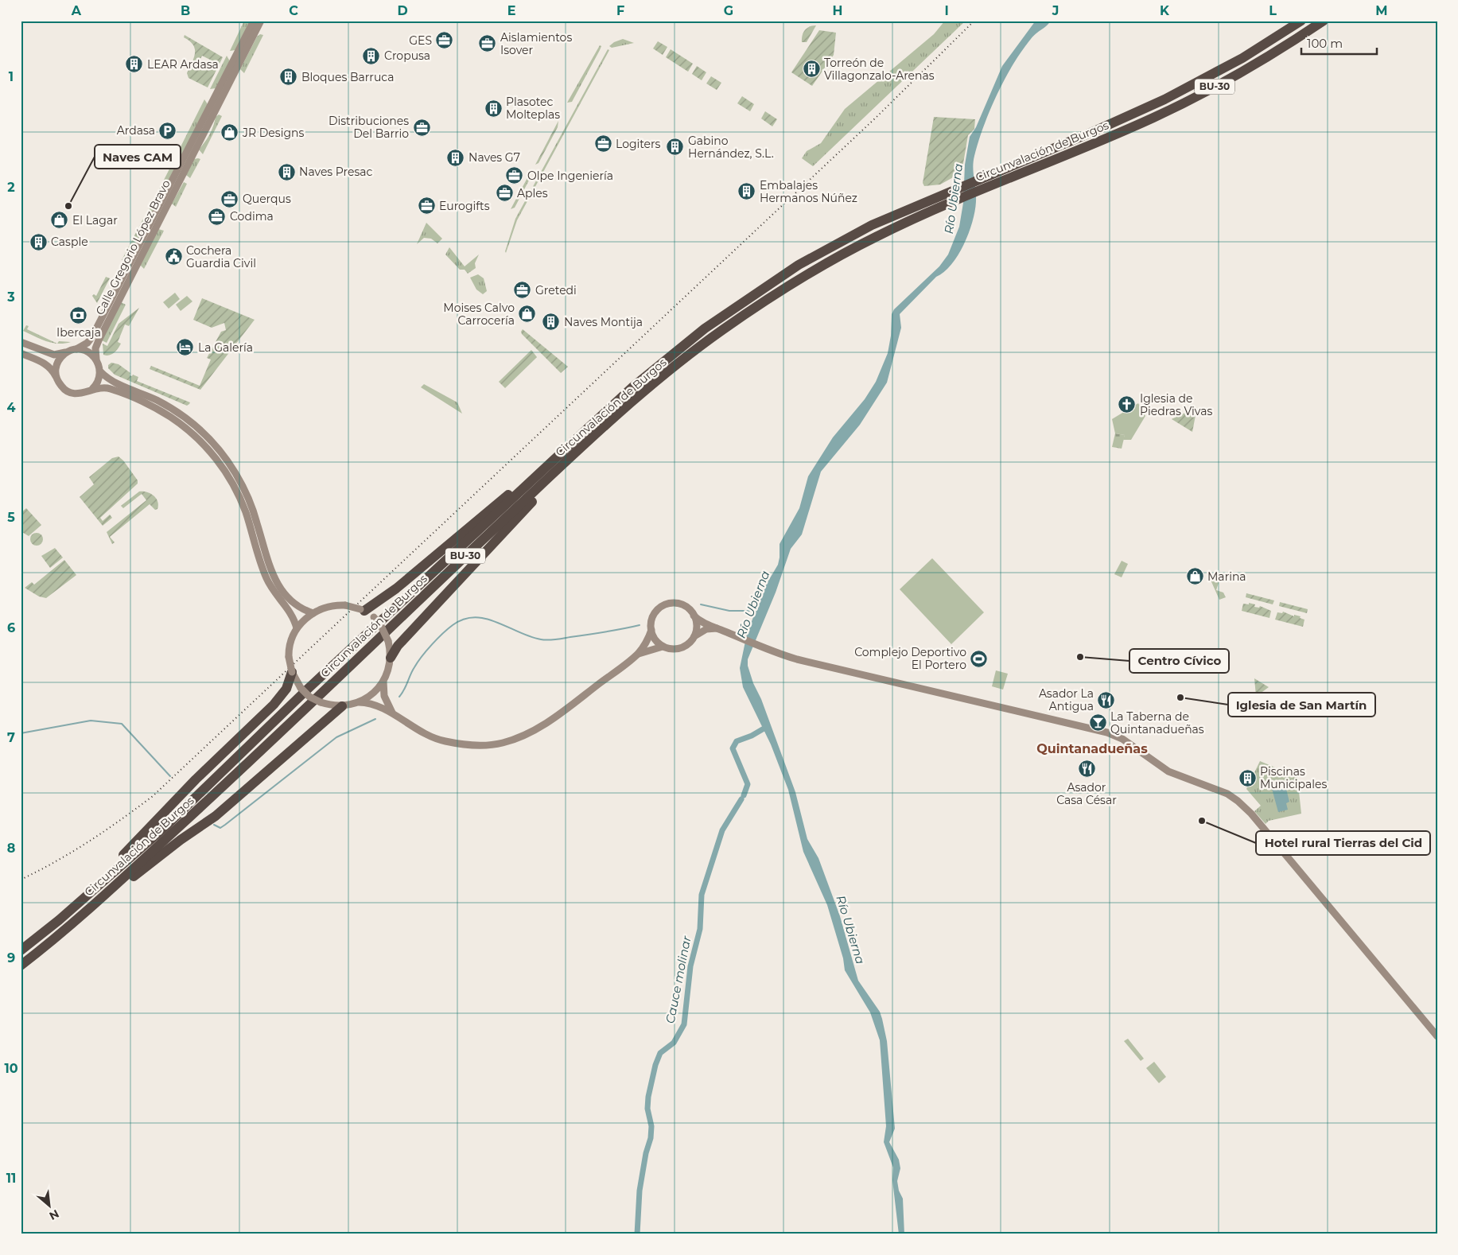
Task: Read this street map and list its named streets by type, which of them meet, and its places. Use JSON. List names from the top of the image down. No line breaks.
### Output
{"streets":{"highway":["BU-30","Circunvalación de Burgos"],"main road":["Calle Gregorio López Bravo"]},"districts":["Quintanadueñas"],"water":["Río Ubierna","Cauce molinar"],"places":{"office":["GES","Aislamientos Isover","Distribuciones Del Barrio","Logiters","Olpe Ingeniería","Aples","Querqus","Eurogifts","Codima","Gretedi"],"building":["Cropusa","LEAR Ardasa","Torreón de Villagonzalo-Arenas","Bloques Barruca","Plasotec Molteplas","Gabino Hernández, S.L.","Naves G7","Naves Presac","Embalajes Hermanos Núñez","Casple","Naves Montija","Piscinas Municipales"],"parking":["Ardasa"],"shop":["JR Designs","El Lagar","Moises Calvo Carrocería","Marina"],"other":["Naves CAM","Centro Cívico","Iglesia de San Martín","Hotel rural Tierras del Cid"],"public building":["Cochera Guardia Civil"],"bank":["Ibercaja"],"hotel":["La Galería"],"church":["Iglesia de Piedras Vivas"],"sports":["Complejo Deportivo El Portero"],"restaurant":["Asador La Antigua","Asador Casa César"],"bar":["La Taberna de Quintanadueñas"]},"scale_bar":"100 m","north":"bottom right","grid":{"columns":["A","B","C","D","E","F","G","H","I","J","K","L","M"],"rows":["1","2","3","4","5","6","7","8","9","10","11"]}}
